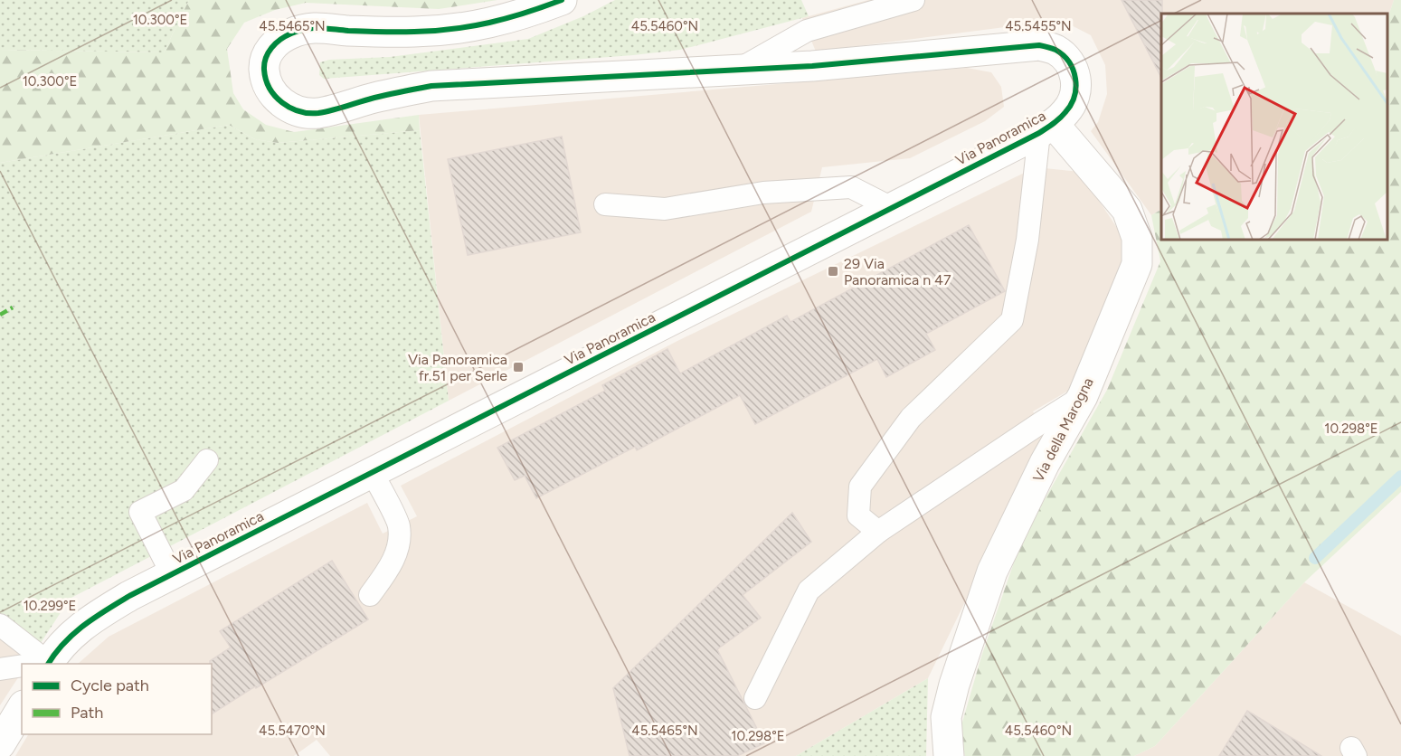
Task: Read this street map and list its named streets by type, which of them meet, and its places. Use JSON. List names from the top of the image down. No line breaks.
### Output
{"streets":{"street":["Via Panoramica","Via della Marogna"]},"crossings":[["Via Panoramica","Via della Marogna"]],"places":{"transit":["29 Via Panoramica n 47","Via Panoramica fr.51 per Serle"]},"legend":["Cycle path","Path"],"coordinates":["10.300°E","45.5465°N","45.5460°N","45.5455°N","10.298°E","10.299°E","45.5470°N"]}
